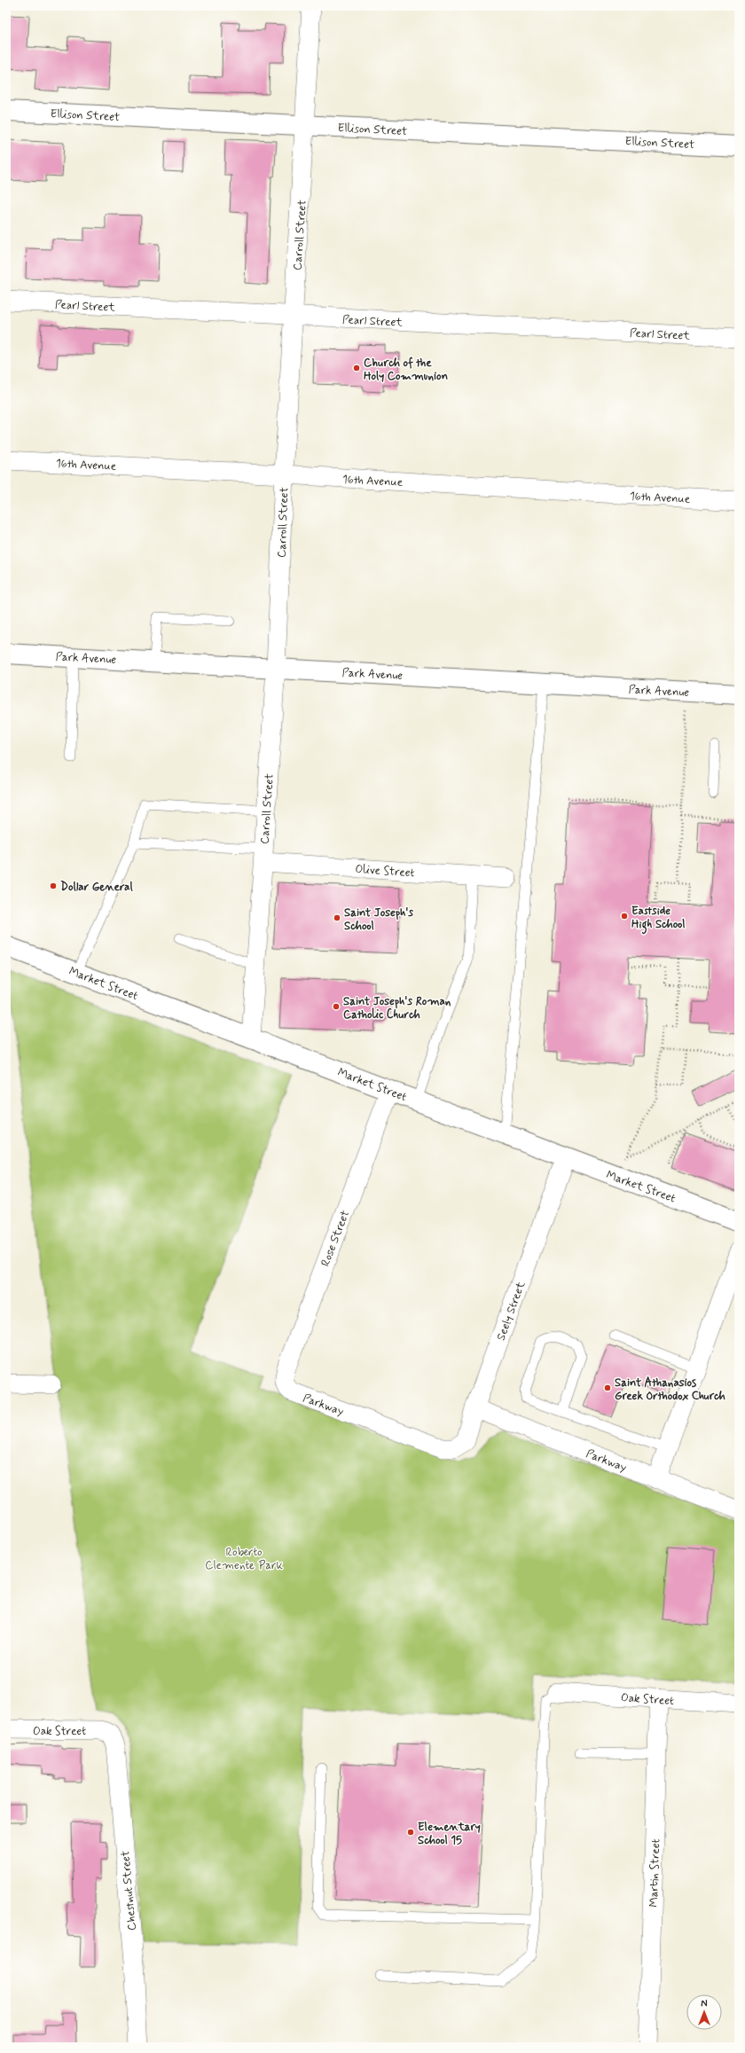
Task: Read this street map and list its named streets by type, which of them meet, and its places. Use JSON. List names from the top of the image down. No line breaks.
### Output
{"streets":{"main road":["Ellison Street","Park Avenue","Market Street"],"street":["Carroll Street","Pearl Street","16th Avenue","Olive Street","Rose Street","Seely Street","Parkway","Oak Street","Martin Street","Chestnut Street"]},"crossings":[["Ellison Street","Carroll Street"],["Carroll Street","Pearl Street"],["Carroll Street","16th Avenue"],["Carroll Street","Park Avenue"],["Carroll Street","Olive Street"],["Carroll Street","Market Street"],["Market Street","Rose Street"],["Market Street","Seely Street"],["Rose Street","Parkway"],["Seely Street","Parkway"],["Oak Street","Martin Street"],["Oak Street","Chestnut Street"]],"parks":["Roberto Clemente Park"],"places":["Church of the Holy Communion","Dollar General","Eastside High School","Saint Joseph's School","Saint Joseph's Roman Catholic Church","Saint Athanasios Greek Orthodox Church","Elementary School 15"],"north":"top"}
